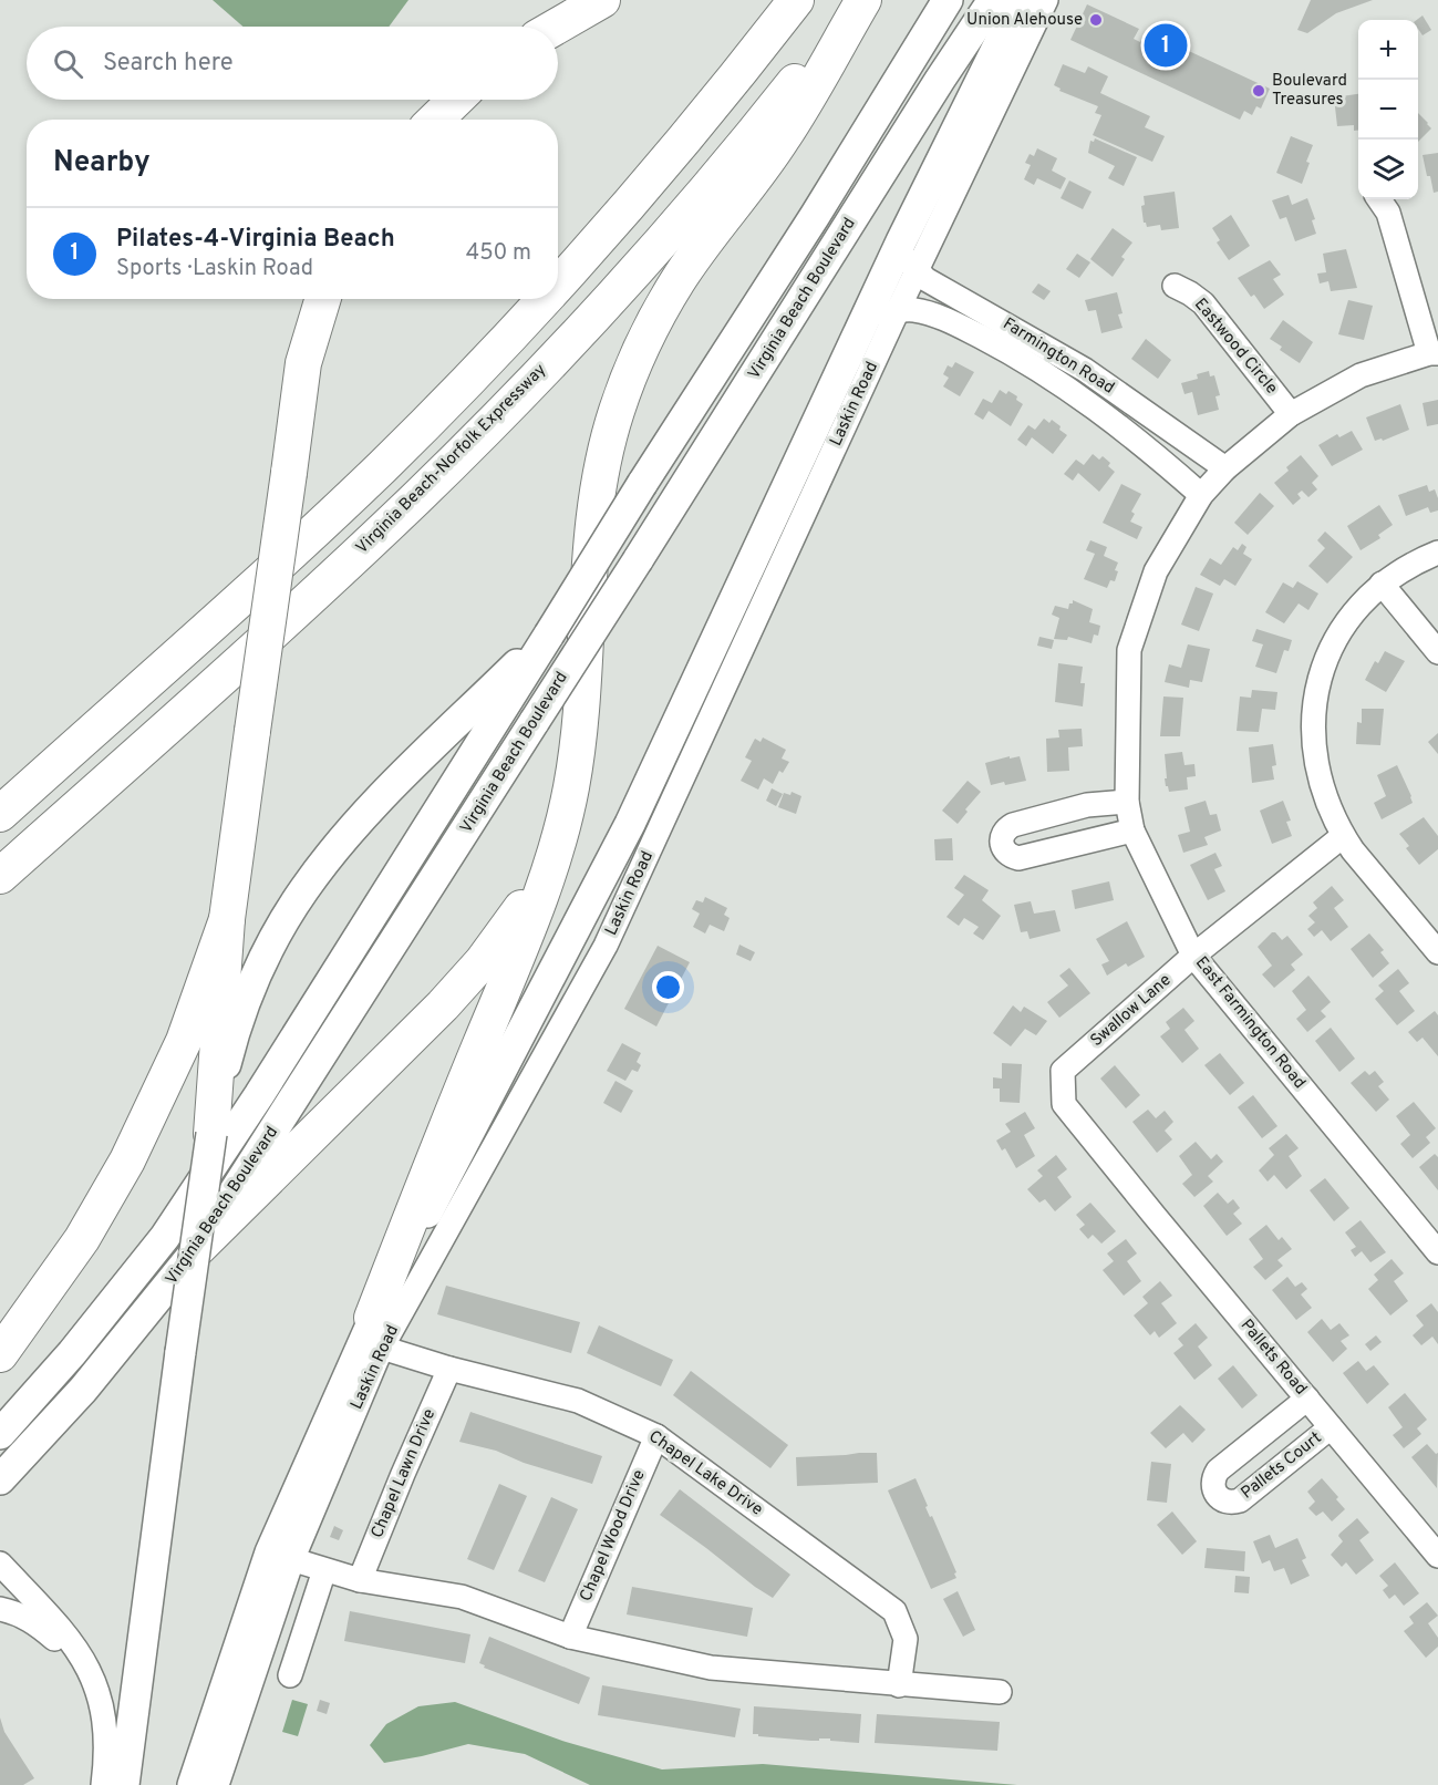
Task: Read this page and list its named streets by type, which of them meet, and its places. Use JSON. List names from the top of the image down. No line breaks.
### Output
{"streets":{"highway":["Virginia Beach-Norfolk Expressway"],"main road":["Virginia Beach Boulevard","Laskin Road"],"street":["Eastwood Circle","Farmington Road","Swallow Lane","East Farmington Road","Pallets Road","Pallets Court","Chapel Lawn Drive","Chapel Lake Drive","Chapel Wood Drive"]},"crossings":[["Eastwood Circle","East Farmington Road"],["Farmington Road","Laskin Road"],["Farmington Road","East Farmington Road"],["Laskin Road","Chapel Lake Drive"],["Swallow Lane","East Farmington Road"],["Swallow Lane","Pallets Road"],["Pallets Road","Pallets Court"],["Chapel Lawn Drive","Chapel Lake Drive"],["Chapel Lake Drive","Chapel Wood Drive"]],"places":["Union Alehouse","Boulevard Treasures"],"page":{"map_buttons":["+","−"],"pins":"1","search":"Search here","heading":"Nearby","list":[{"mark":"1","name":"Pilates-4-Virginia Beach","note":"Sports · Laskin Road","value":"450 m"}]}}
